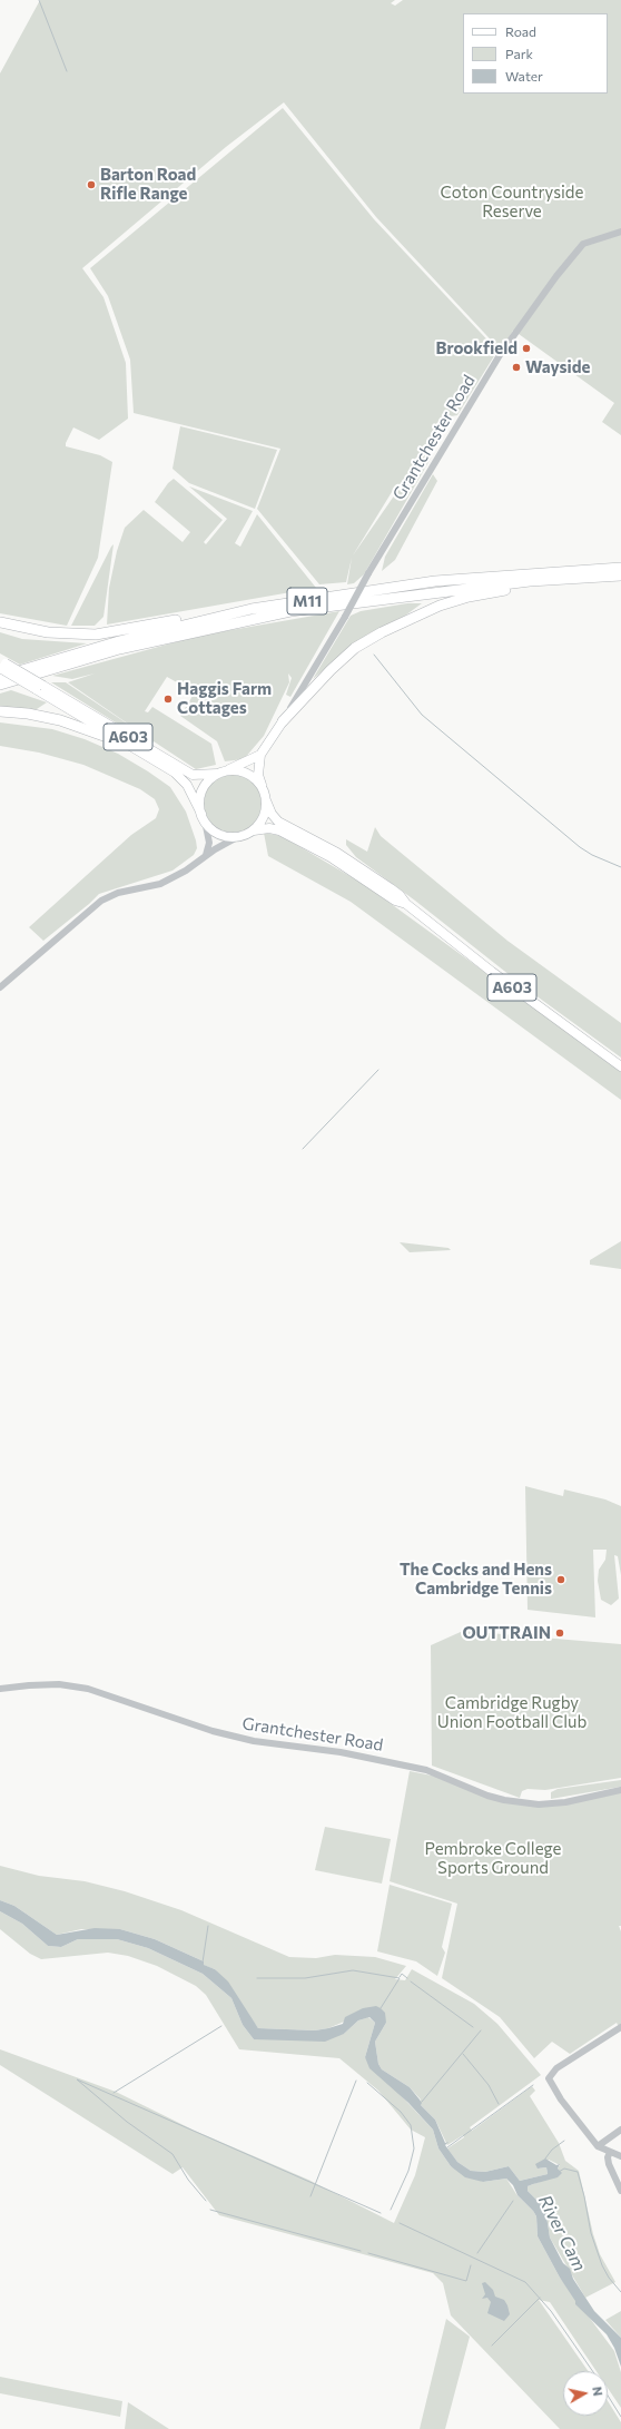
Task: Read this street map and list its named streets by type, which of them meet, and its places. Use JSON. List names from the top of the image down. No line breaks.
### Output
{"streets":{"highway":["M11"],"main road":["A603"],"street":["Grantchester Road"]},"water":["River Cam"],"parks":["Coton Countryside Reserve","Cambridge Rugby Union Football Club","Pembroke College Sports Ground"],"places":["Barton Road Rifle Range","Brookfield","Wayside","Haggis Farm Cottages","The Cocks and Hens Cambridge Tennis","OUTTRAIN"],"legend":["Road","Park","Water"],"north":"right"}
